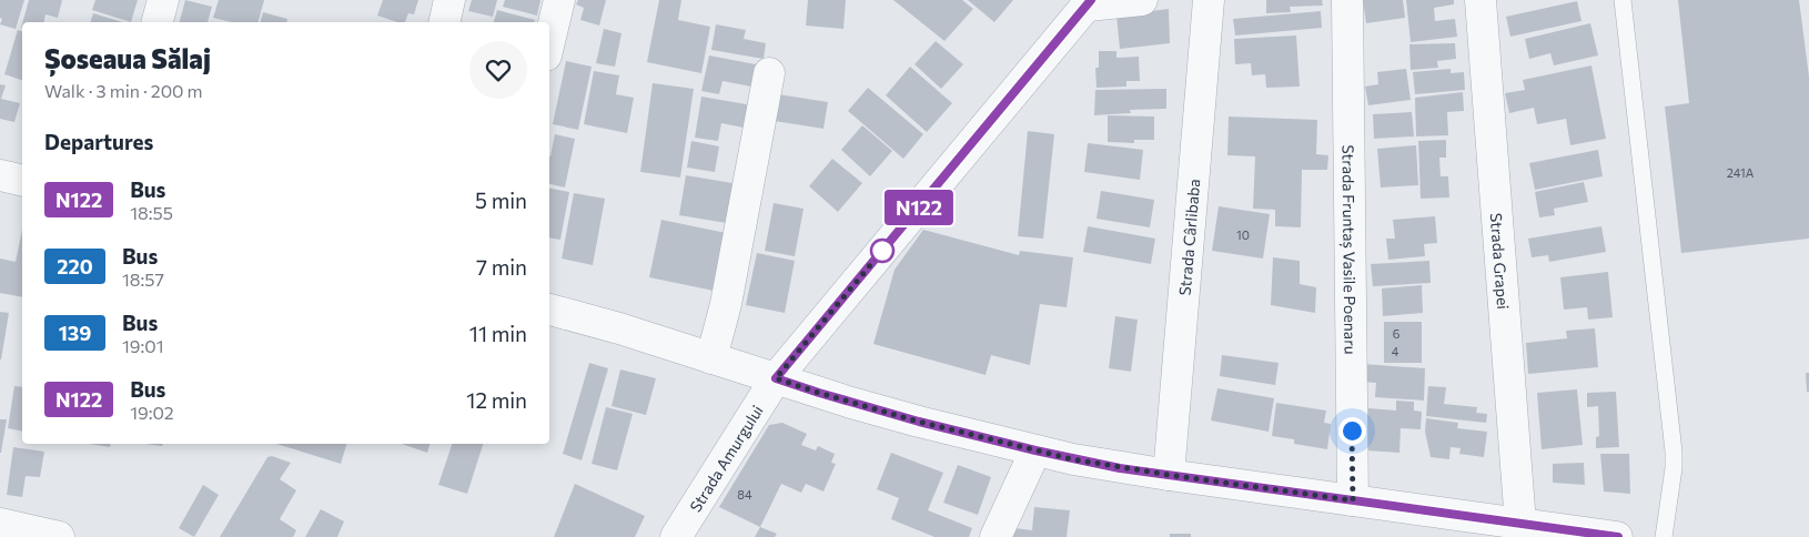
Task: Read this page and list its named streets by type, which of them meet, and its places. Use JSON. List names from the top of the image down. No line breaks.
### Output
{"streets":{"street":["Strada Cârlibaba","Strada Fruntaș Vasile Poenaru","Strada Grapei","Strada Amurgului"]},"lines":["bus line N122"],"house_numbers":["241A","10","6","4","84"],"page":{"on_map":"N122","heading":[["Șoseaua Sălaj","Walk · 3 min · 200 m"],"Departures"],"list":[{"mark":"N122","name":"Bus","note":"18:55","value":"5 min"},{"mark":"220","name":"Bus","note":"18:57","value":"7 min"},{"mark":"139","name":"Bus","note":"19:01","value":"11 min"},{"mark":"N122","name":"Bus","note":"19:02","value":"12 min"}]}}
